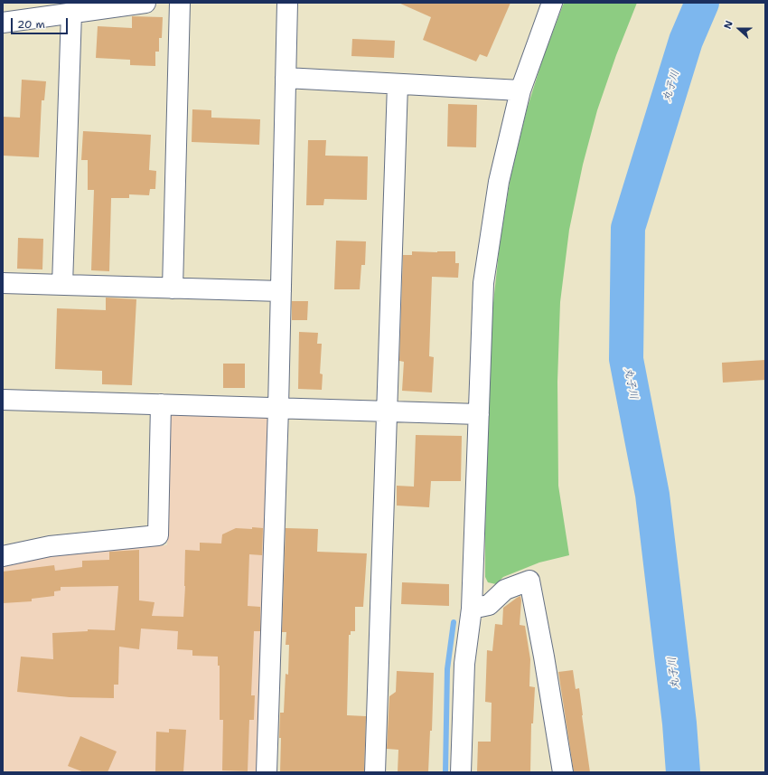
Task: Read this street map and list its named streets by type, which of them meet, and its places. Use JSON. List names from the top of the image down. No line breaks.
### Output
{"water":["丸子川"],"scale_bar":"20 m","north":"left"}
